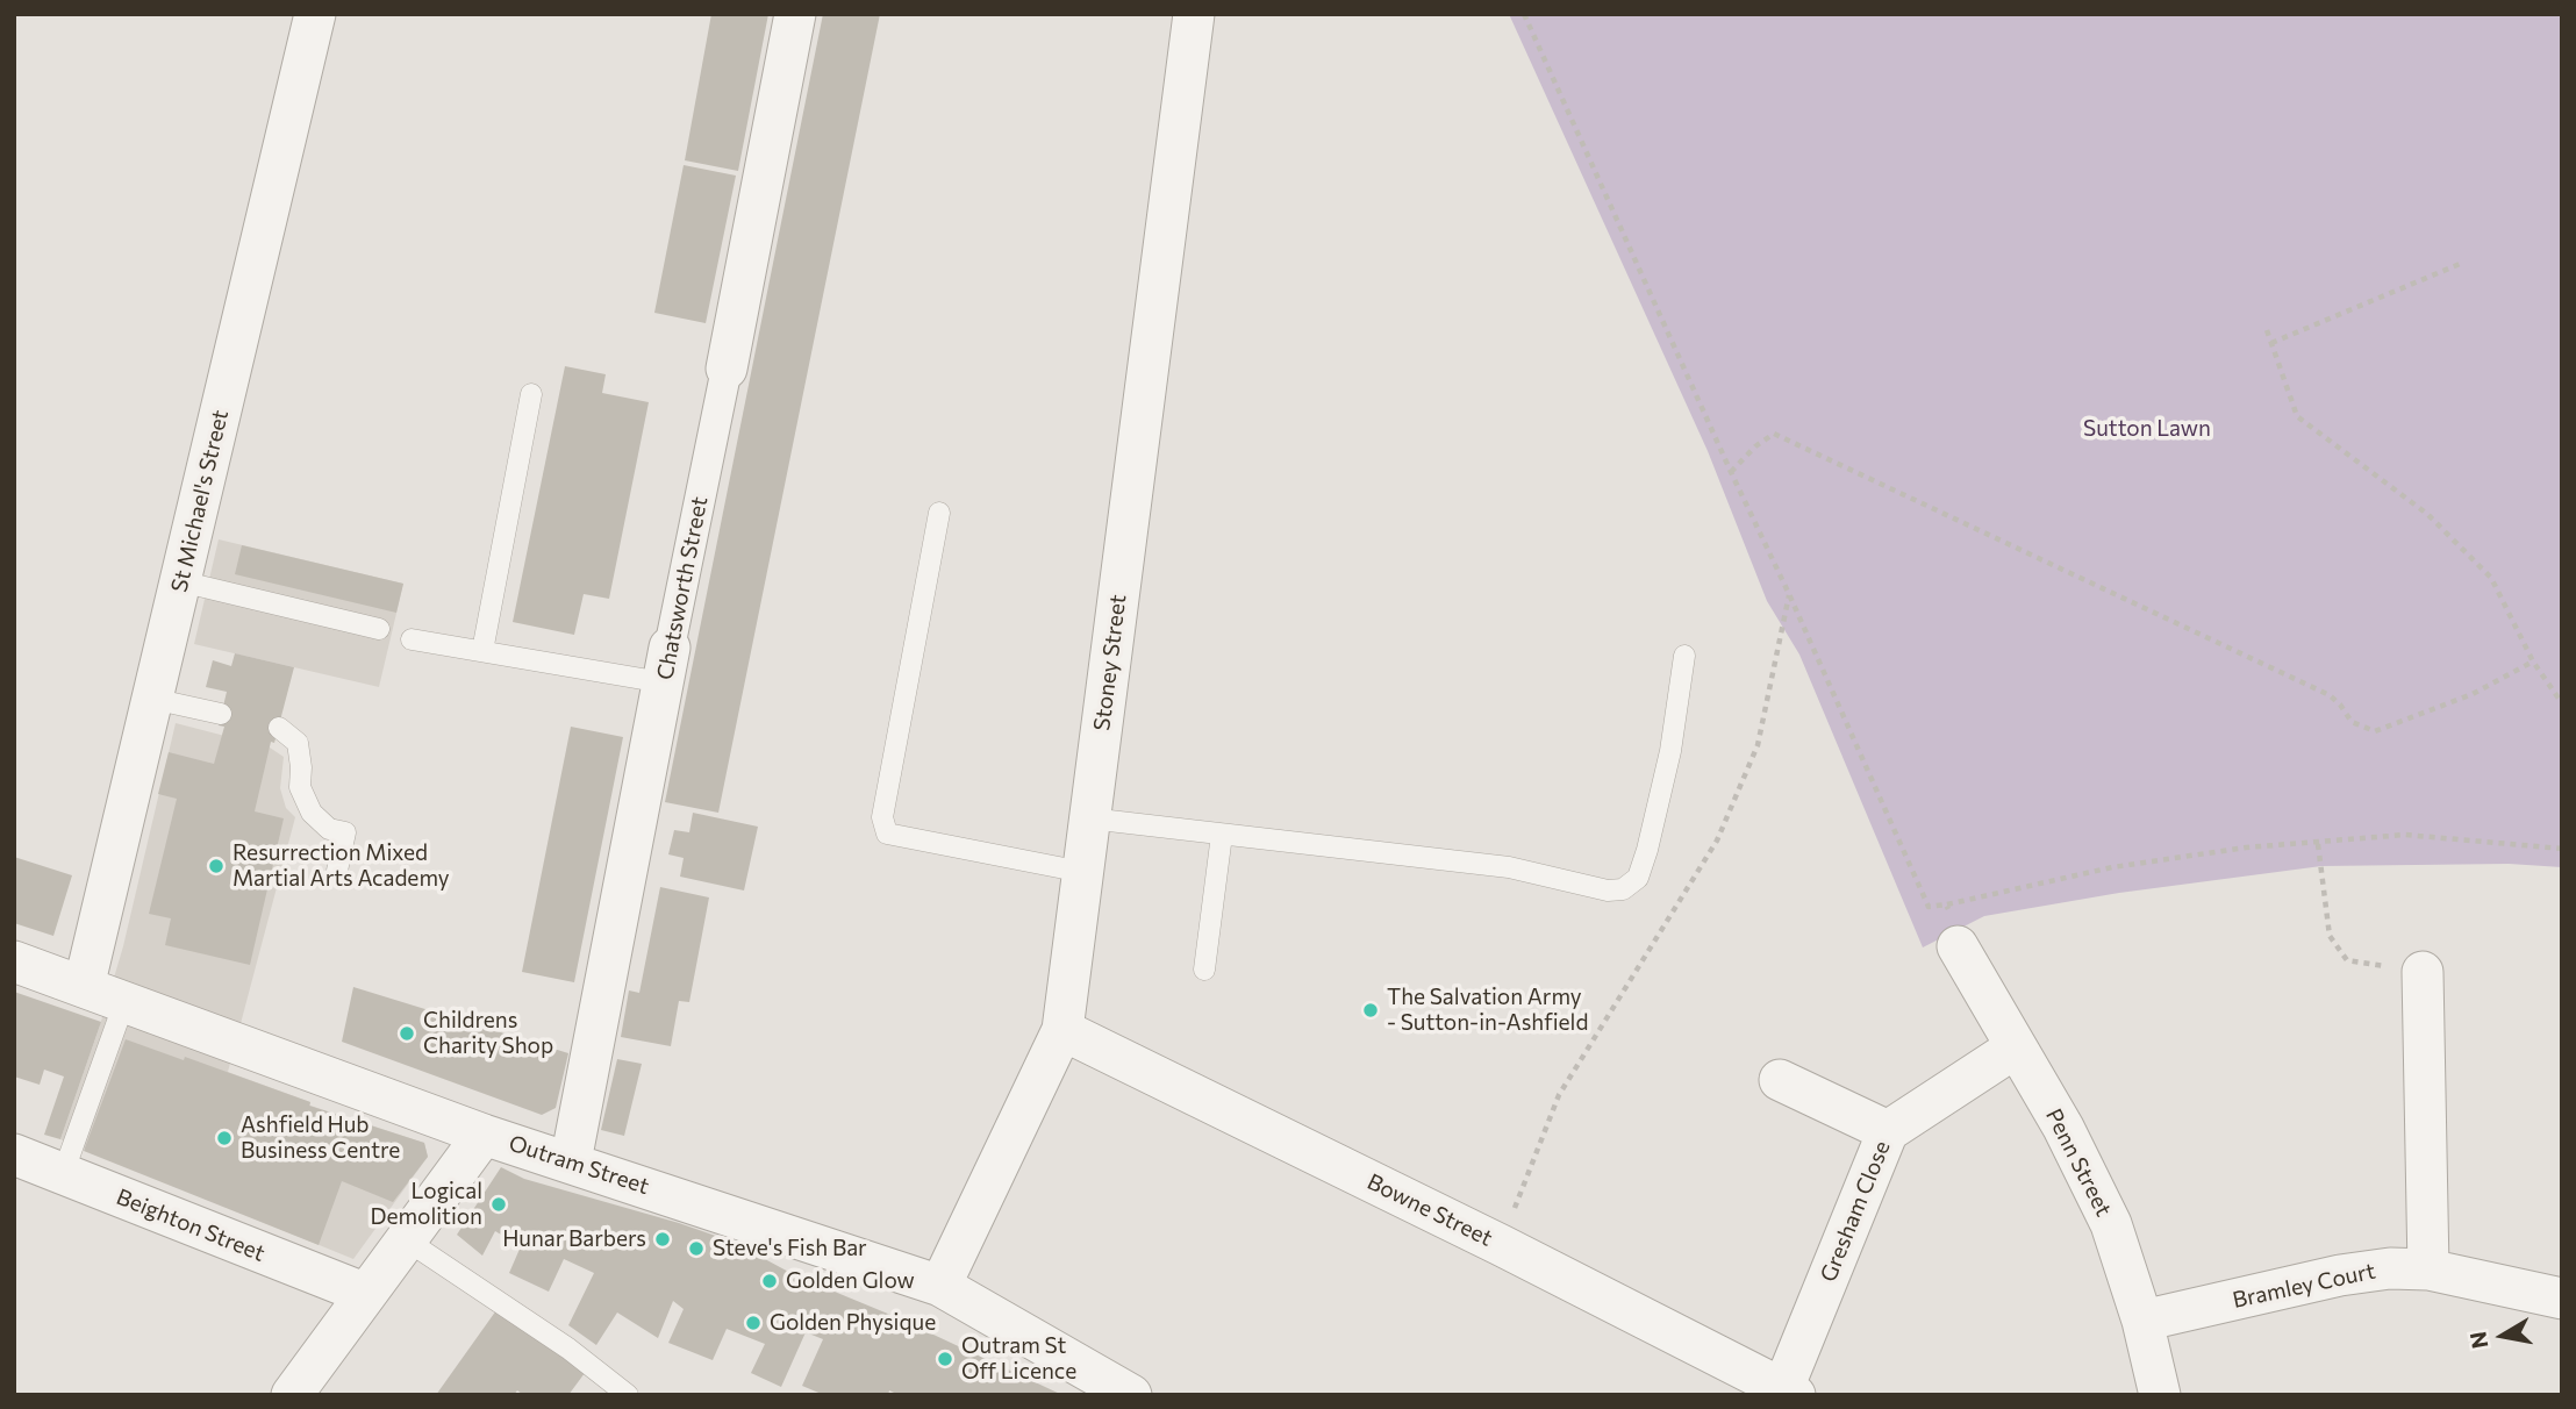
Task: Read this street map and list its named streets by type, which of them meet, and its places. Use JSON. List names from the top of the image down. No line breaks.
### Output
{"streets":{"street":["St Michael's Street","Chatsworth Street","Stoney Street","Penn Street","Outram Street","Bowne Street","Gresham Close","Beighton Street","Bramley Court"]},"crossings":[["St Michael's Street","Outram Street"],["Chatsworth Street","Outram Street"],["Stoney Street","Outram Street"],["Stoney Street","Bowne Street"],["Penn Street","Gresham Close"],["Penn Street","Bramley Court"],["Bowne Street","Gresham Close"]],"parks":["Sutton Lawn"],"places":["Resurrection Mixed Martial Arts Academy","The Salvation Army - Sutton-in-Ashfield","Childrens Charity Shop","Ashfield Hub Business Centre","Logical Demolition","Hunar Barbers","Steve's Fish Bar","Golden Glow","Golden Physique","Outram St Off Licence"],"north":"left"}
